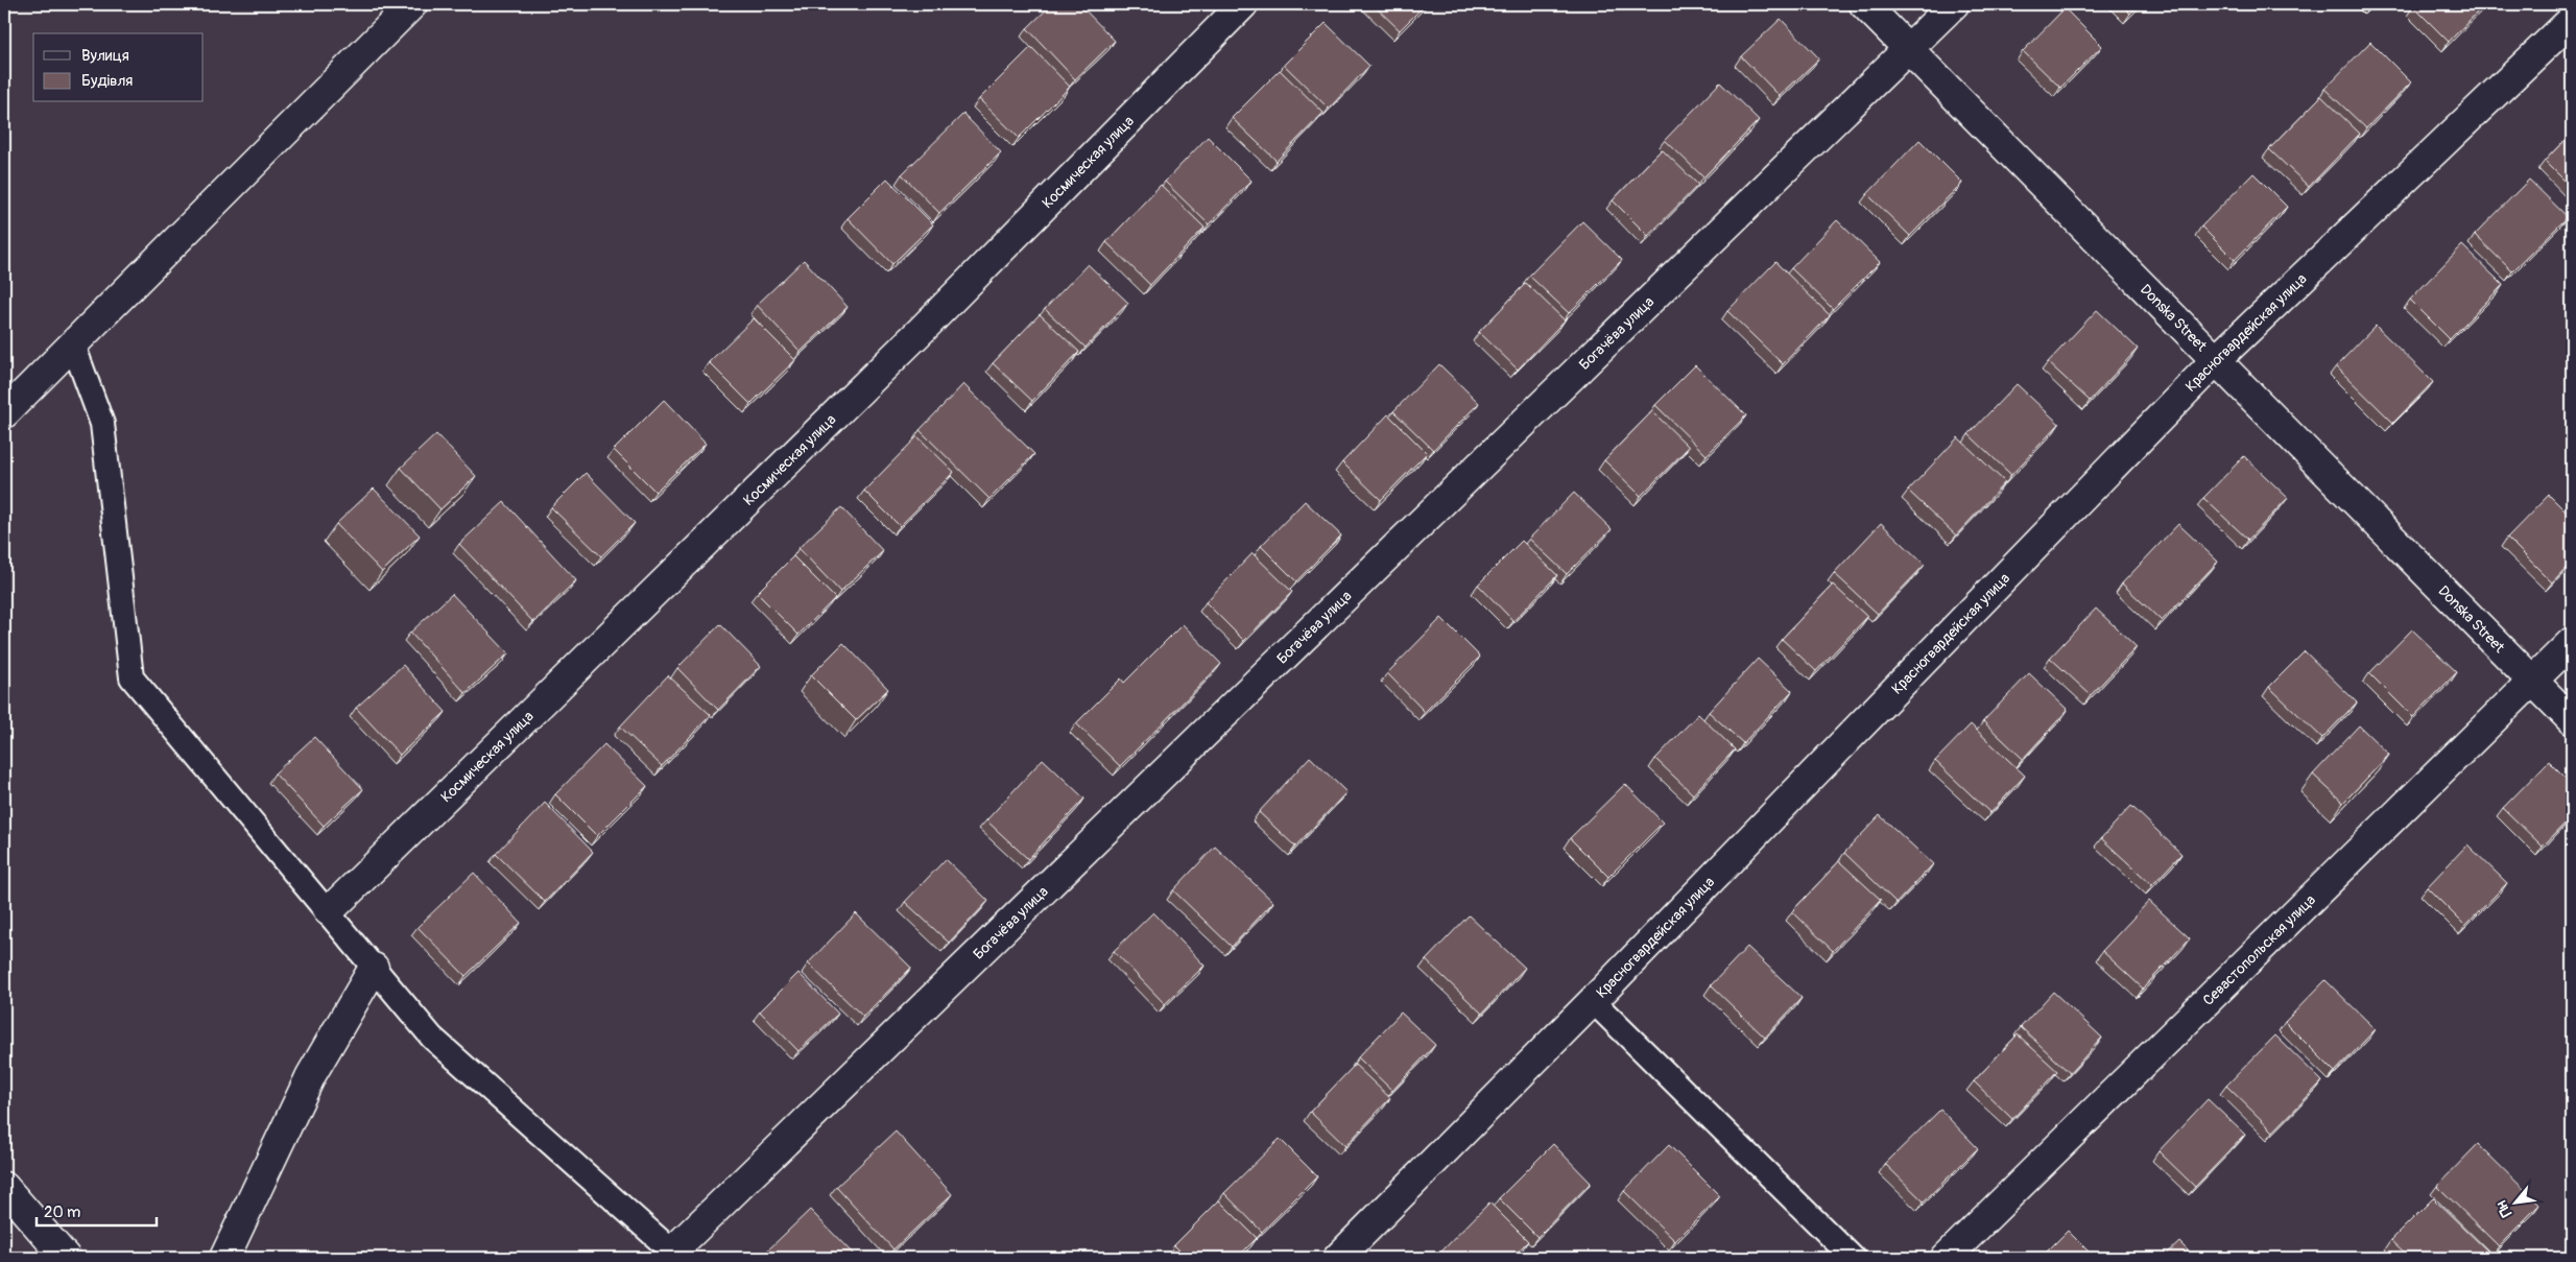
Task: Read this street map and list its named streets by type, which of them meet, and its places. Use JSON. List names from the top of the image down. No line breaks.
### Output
{"streets":{"street":["Космическая улица","Donska Street","Красногвардейская улица","Богачёва улица","Севастопольская улица"]},"crossings":[["Donska Street","Красногвардейская улица"],["Donska Street","Богачёва улица"],["Donska Street","Севастопольская улица"]],"legend":["Вулиця","Будівля"],"scale_bar":"20 m","north":"bottom left"}
